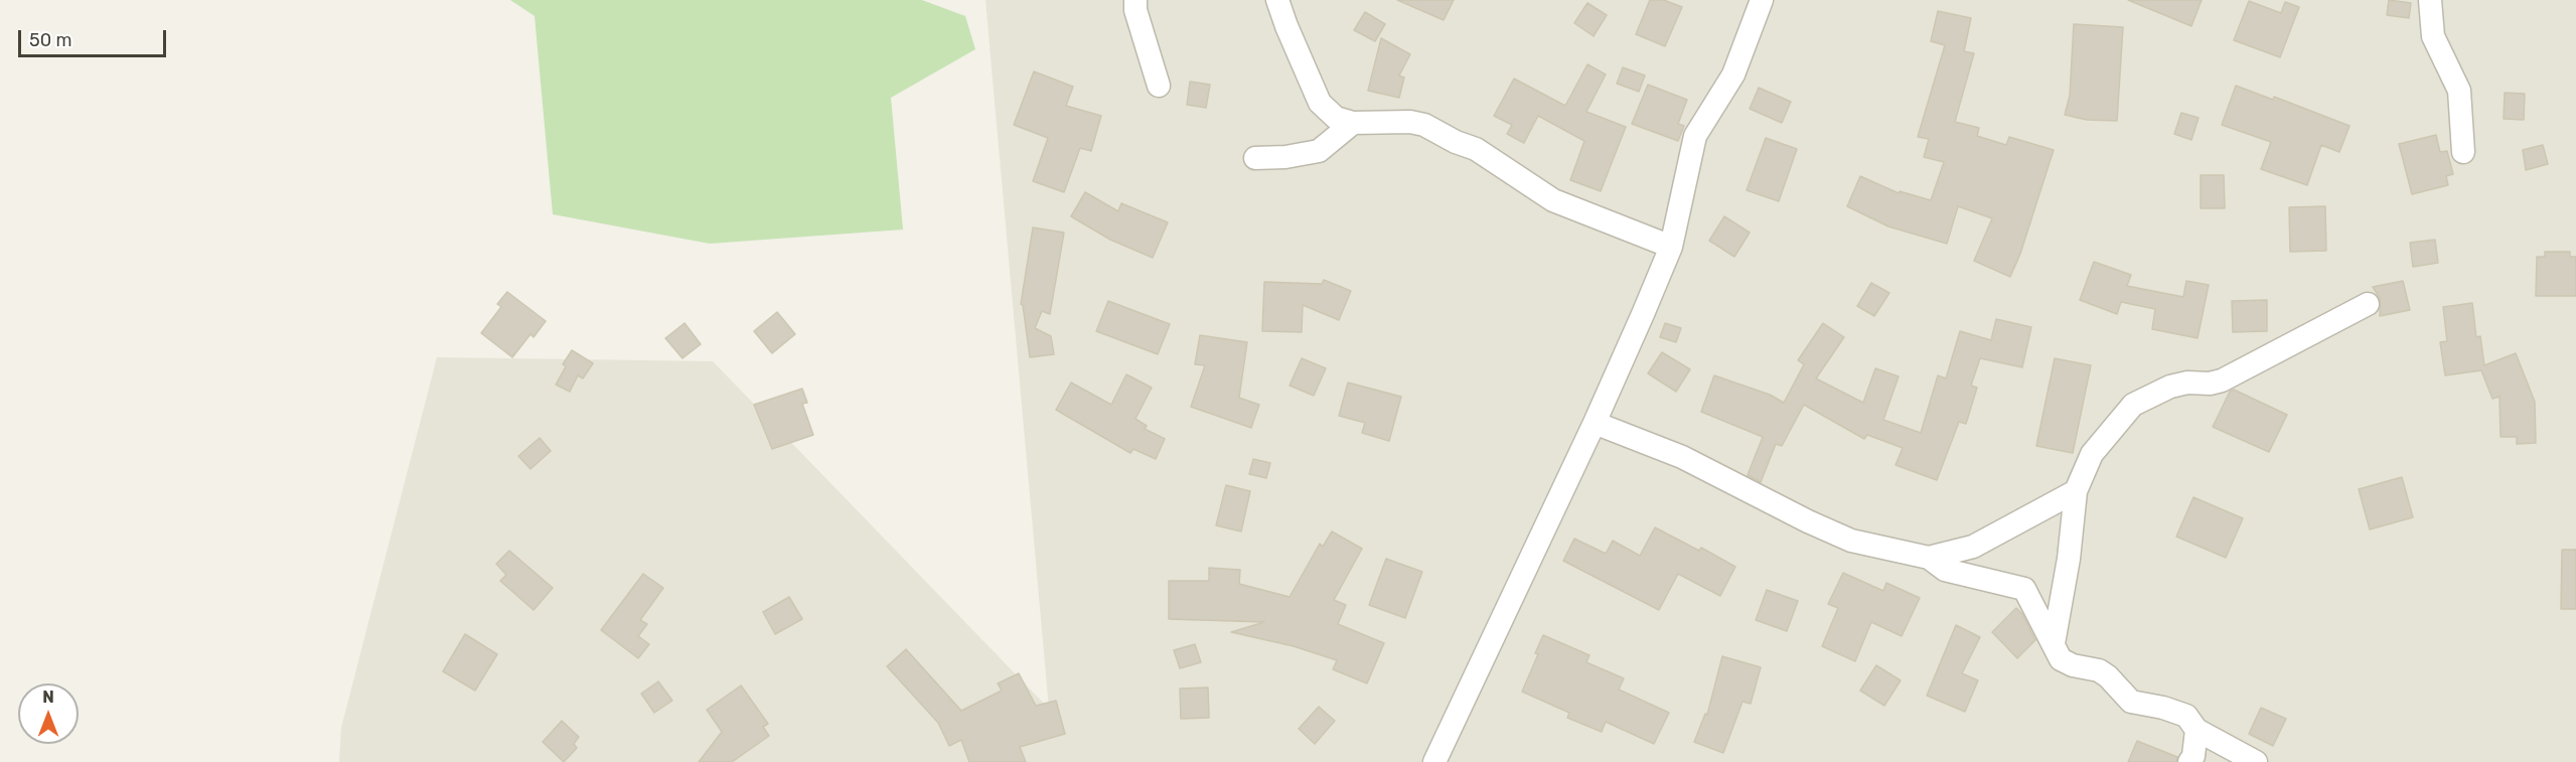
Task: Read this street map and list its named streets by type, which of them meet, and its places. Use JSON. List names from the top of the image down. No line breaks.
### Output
{"scale_bar":"50 m","north":"top"}
